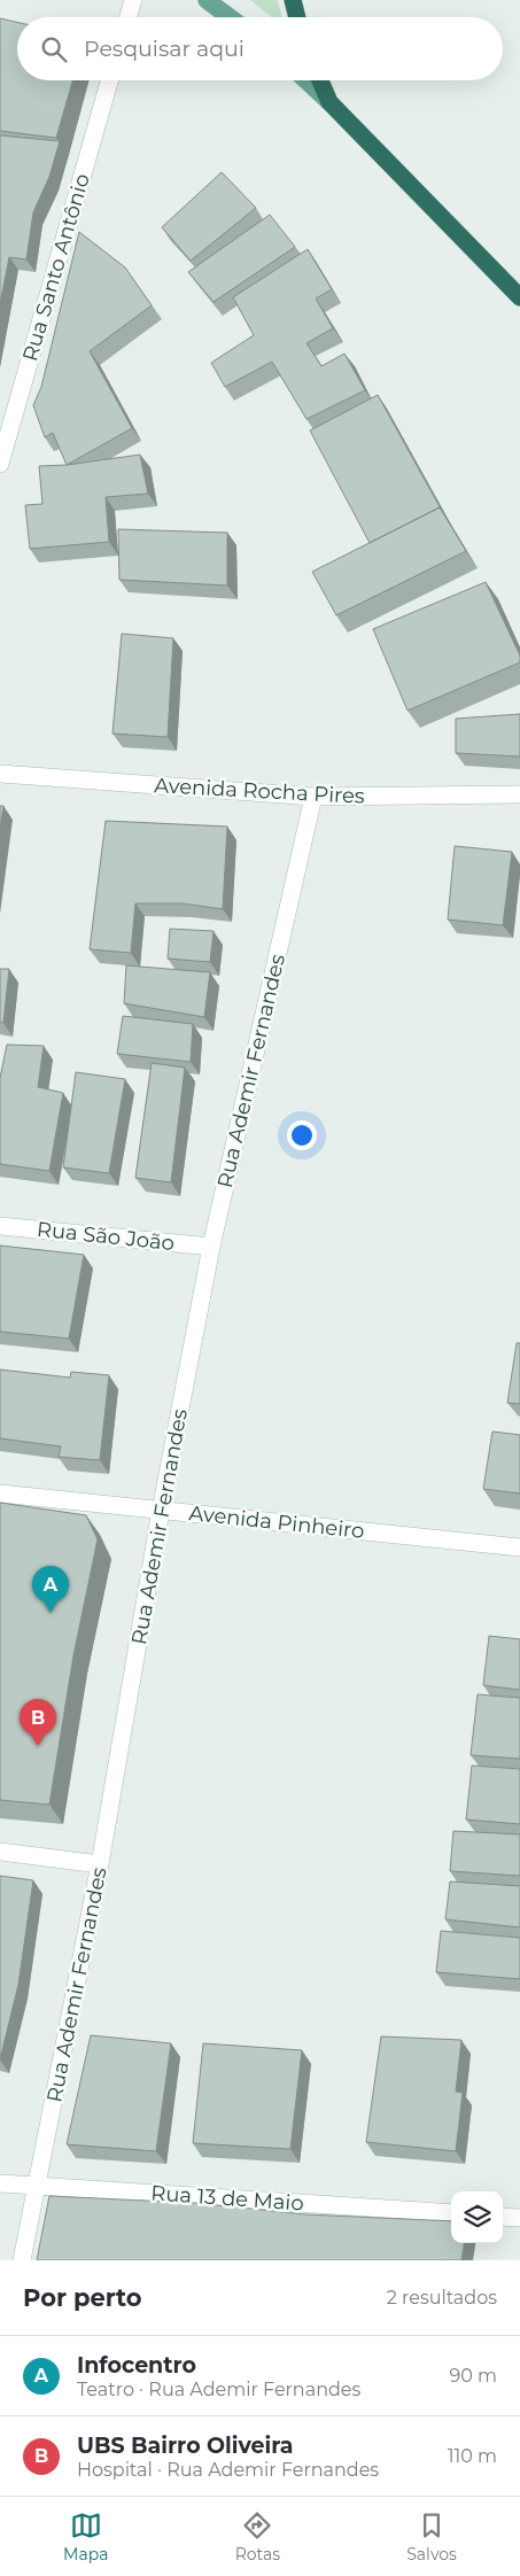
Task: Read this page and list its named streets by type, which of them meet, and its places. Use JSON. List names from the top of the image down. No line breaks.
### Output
{"streets":{"street":["Rua Santo Antônio","Avenida Rocha Pires","Rua Ademir Fernandes","Rua São João","Avenida Pinheiro","Rua 13 de Maio"]},"crossings":[["Avenida Rocha Pires","Rua Ademir Fernandes"],["Rua Ademir Fernandes","Rua São João"],["Rua Ademir Fernandes","Avenida Pinheiro"],["Rua Ademir Fernandes","Rua 13 de Maio"]],"page":{"search":"Pesquisar aqui","pins":["A","B"],"heading":["Por perto","2 resultados"],"list":[{"mark":"A","name":"Infocentro","note":"Teatro · Rua Ademir Fernandes","value":"90 m"},{"mark":"B","name":"UBS Bairro Oliveira","note":"Hospital · Rua Ademir Fernandes","value":"110 m"}],"nav":["Mapa","Rotas","Salvos"]}}
